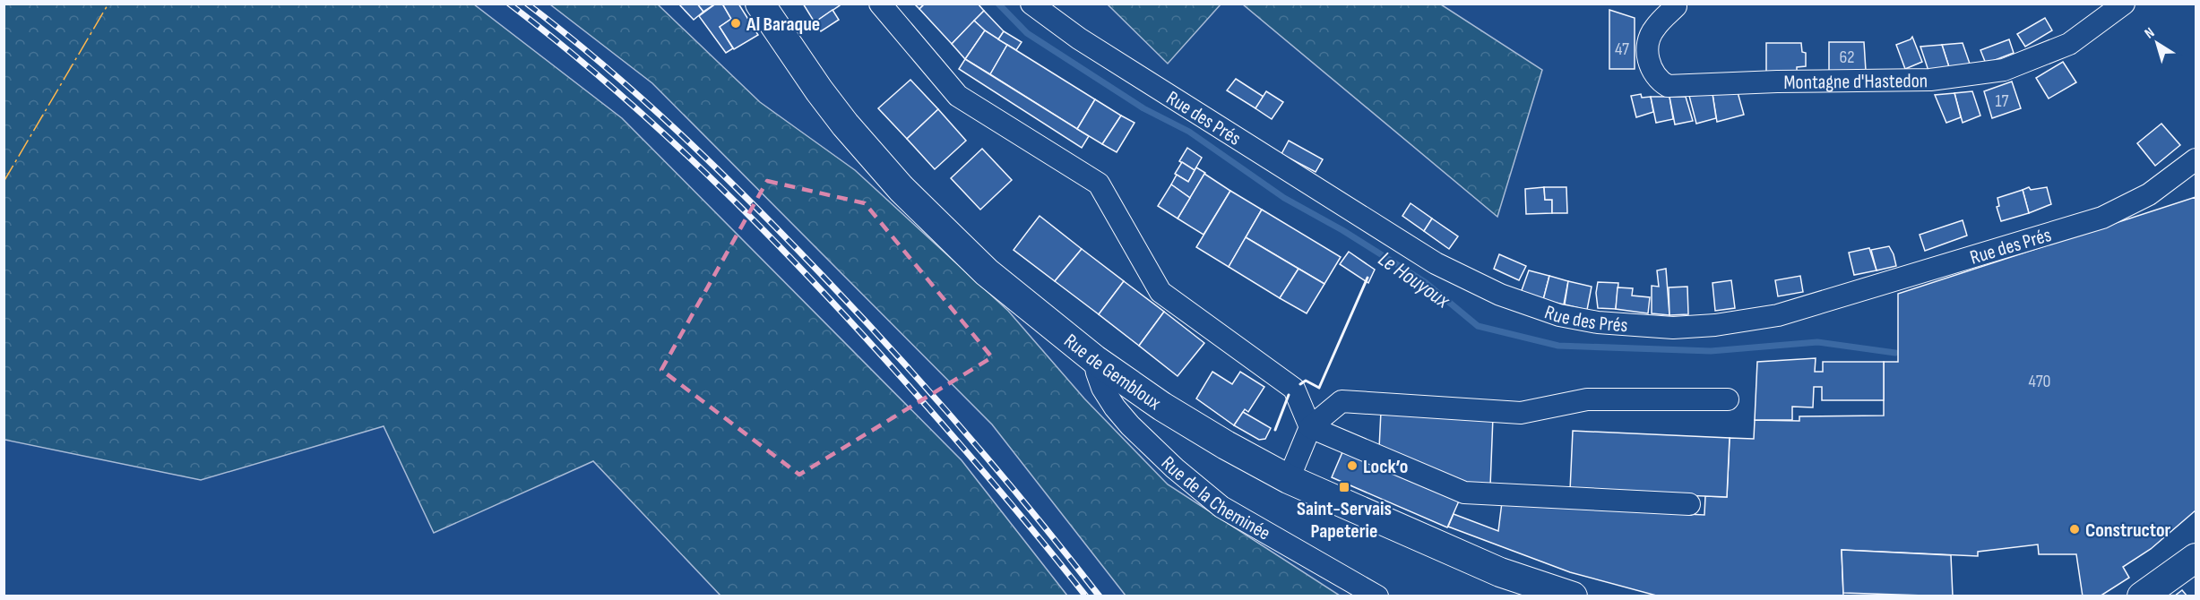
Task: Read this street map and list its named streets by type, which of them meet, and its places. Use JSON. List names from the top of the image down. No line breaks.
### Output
{"streets":{"main road":["Rue de Gembloux"],"street":["Montagne d'Hastedon","Rue des Prés","Rue de la Cheminée"]},"crossings":[["Rue de Gembloux","Rue de la Cheminée"]],"water":["Le Houyoux"],"places":{"other":["Al Baraque","Lock’o","Constructor"],"transit":["Saint-Servais Papeterie"]},"house_numbers":["47","62","17","470"],"north":"top left"}
